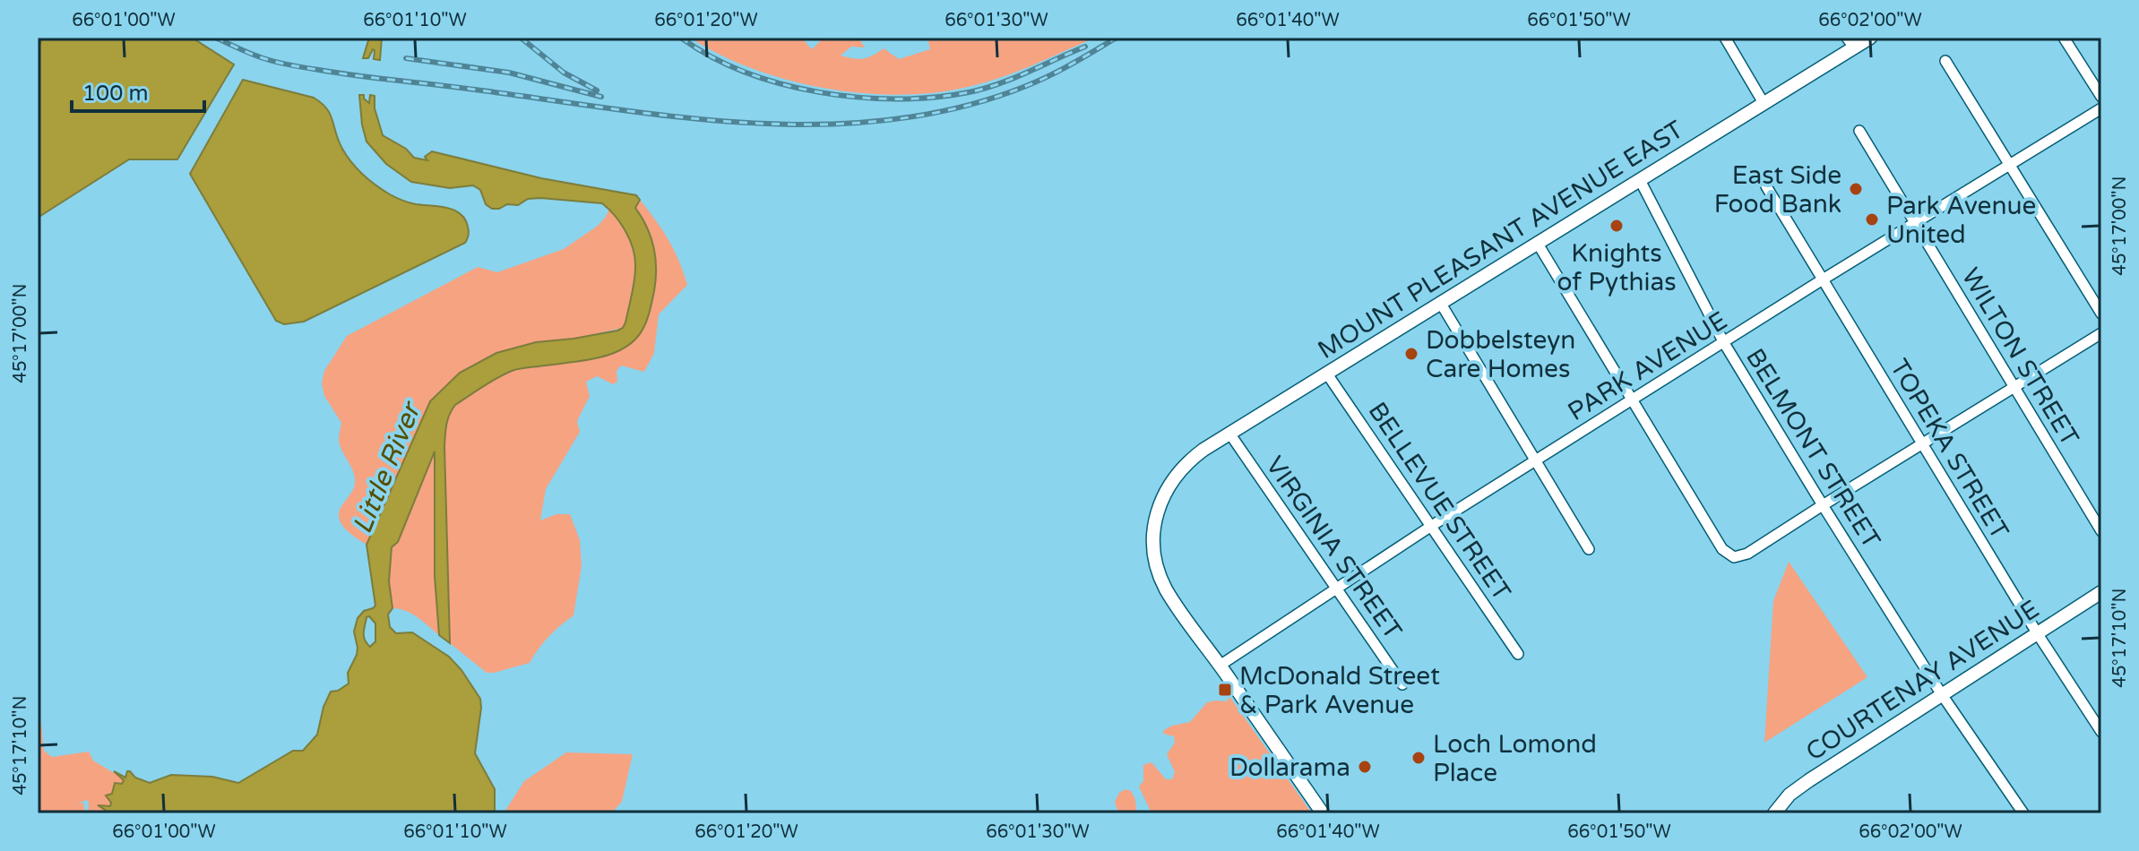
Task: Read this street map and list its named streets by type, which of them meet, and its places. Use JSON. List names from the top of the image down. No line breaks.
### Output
{"streets":{"street":["MOUNT PLEASANT AVENUE EAST","WILTON STREET","PARK AVENUE","BELMONT STREET","TOPEKA STREET","BELLEVUE STREET","VIRGINIA STREET","COURTENAY AVENUE"]},"crossings":[["MOUNT PLEASANT AVENUE EAST","PARK AVENUE"],["MOUNT PLEASANT AVENUE EAST","BELMONT STREET"],["MOUNT PLEASANT AVENUE EAST","BELLEVUE STREET"],["MOUNT PLEASANT AVENUE EAST","VIRGINIA STREET"],["WILTON STREET","PARK AVENUE"],["PARK AVENUE","BELMONT STREET"],["PARK AVENUE","TOPEKA STREET"],["PARK AVENUE","BELLEVUE STREET"],["PARK AVENUE","VIRGINIA STREET"],["BELMONT STREET","COURTENAY AVENUE"],["TOPEKA STREET","COURTENAY AVENUE"]],"water":["Little River"],"places":{"other":["East Side Food Bank","Park Avenue United","Knights of Pythias","Dobbelsteyn Care Homes","Loch Lomond Place","Dollarama"],"transit":["McDonald Street & Park Avenue"]},"scale_bar":"100 m","coordinates":["66°01'00\"W","66°01'10\"W","66°01'20\"W","66°01'30\"W","66°01'40\"W","66°01'50\"W","66°02'00\"W","45°17'00\"N","45°17'10\"N"]}
